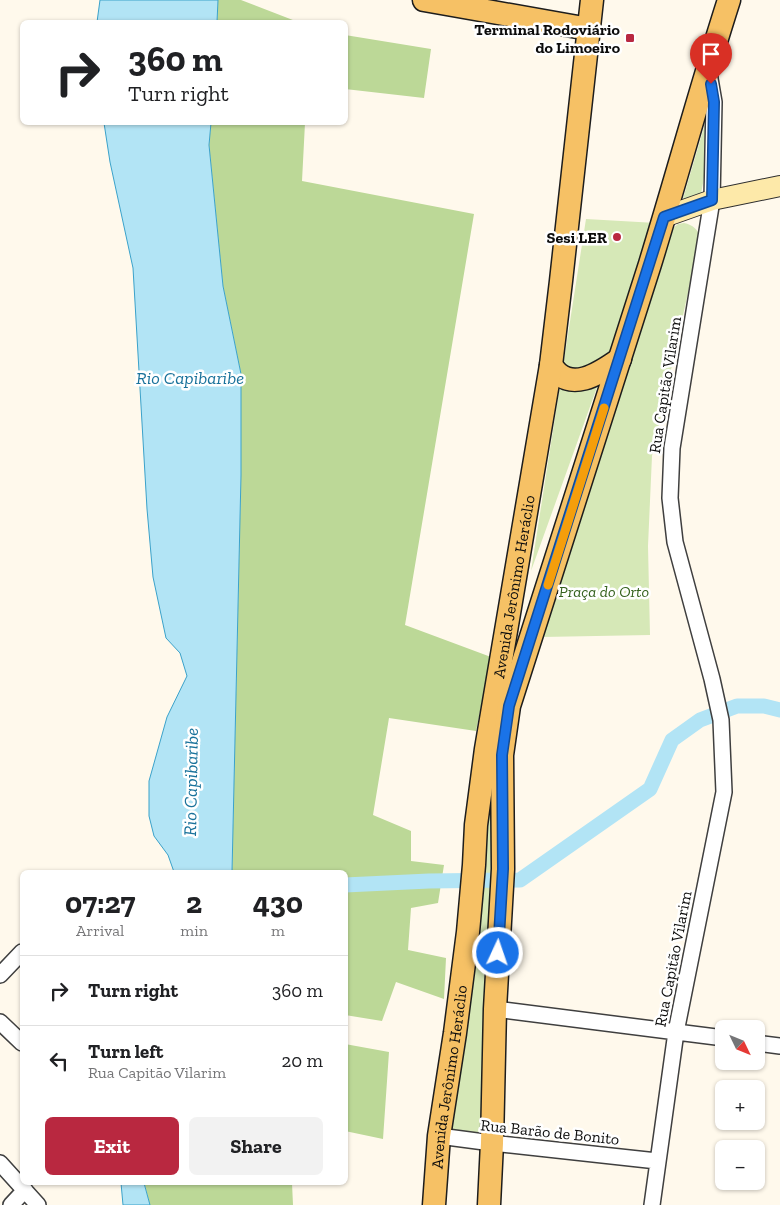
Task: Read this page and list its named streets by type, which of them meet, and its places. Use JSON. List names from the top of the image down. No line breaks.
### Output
{"streets":{"main road":["Avenida Jerônimo Heráclio"],"street":["Rua Capitão Vilarim","Rua Barão de Bonito"]},"crossings":[["Rua Capitão Vilarim","Avenida Jerônimo Heráclio"],["Rua Capitão Vilarim","Rua Barão de Bonito"],["Avenida Jerônimo Heráclio","Rua Barão de Bonito"]],"water":["Rio Capibaribe"],"parks":["Praça do Orto"],"places":{"transit":["Terminal Rodoviário do Limoeiro"],"other":["Sesi LER"]},"north":"bottom right","page":{"turn":["360 m","Turn right"],"eta":["07:27","Arrival","2","min","430","m"],"list":[{"name":"Turn right","value":"360 m"},{"name":"Turn left","note":"Rua Capitão Vilarim","value":"20 m"}],"map_buttons":["+","−"],"buttons":["Exit","Share"]}}
